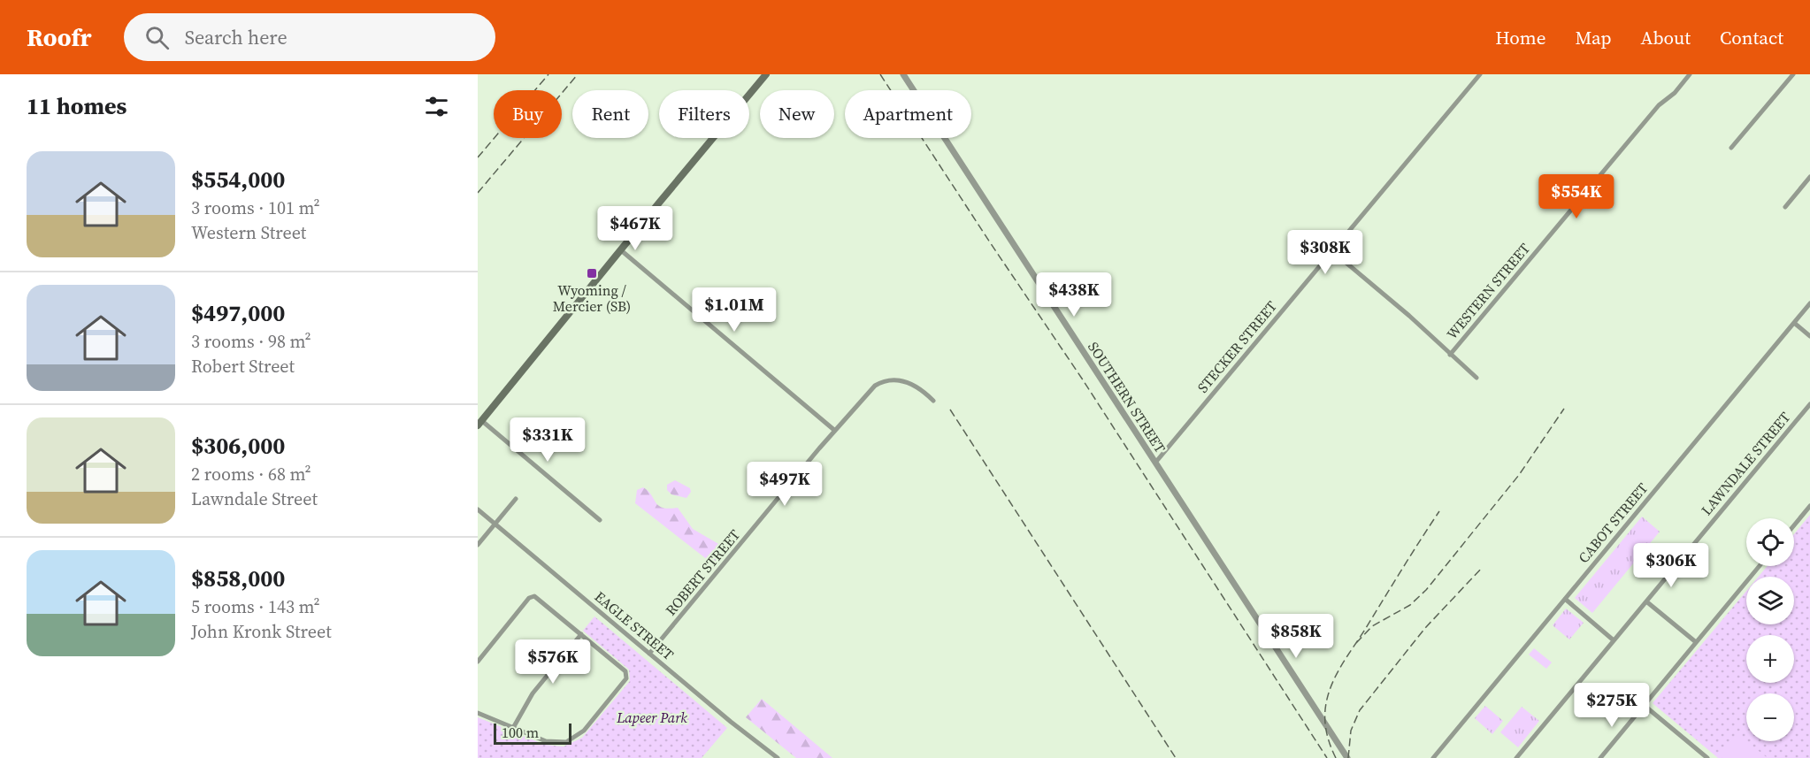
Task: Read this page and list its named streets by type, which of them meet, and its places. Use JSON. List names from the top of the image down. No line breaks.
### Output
{"streets":{"street":["WESTERN STREET","STECKER STREET","SOUTHERN STREET","LAWNDALE STREET","CABOT STREET","ROBERT STREET","EAGLE STREET"]},"crossings":[["STECKER STREET","SOUTHERN STREET"],["ROBERT STREET","EAGLE STREET"]],"parks":["Lapeer Park"],"places":{"transit":["Wyoming / Mercier (SB)"]},"scale_bar":"100 m","page":{"header":"Roofr","search":"Search here","nav":["Home","Map","About","Contact"],"heading":"11 homes","chip":["Buy","Rent","Filters","New","Apartment"],"list":[{"name":"$554,000","note":"3 rooms · 101 m² · Western Street"},{"name":"$497,000","note":"3 rooms · 98 m² · Robert Street"},{"name":"$306,000","note":"2 rooms · 68 m² · Lawndale Street"},{"name":"$858,000","note":"5 rooms · 143 m² · John Kronk Street"}],"price":["$554K","$467K","$308K","$438K","$1.01M","$331K","$497K","$306K","$858K","$576K","$275K"],"map_buttons":["+","−"],"scale":"100 m"}}
